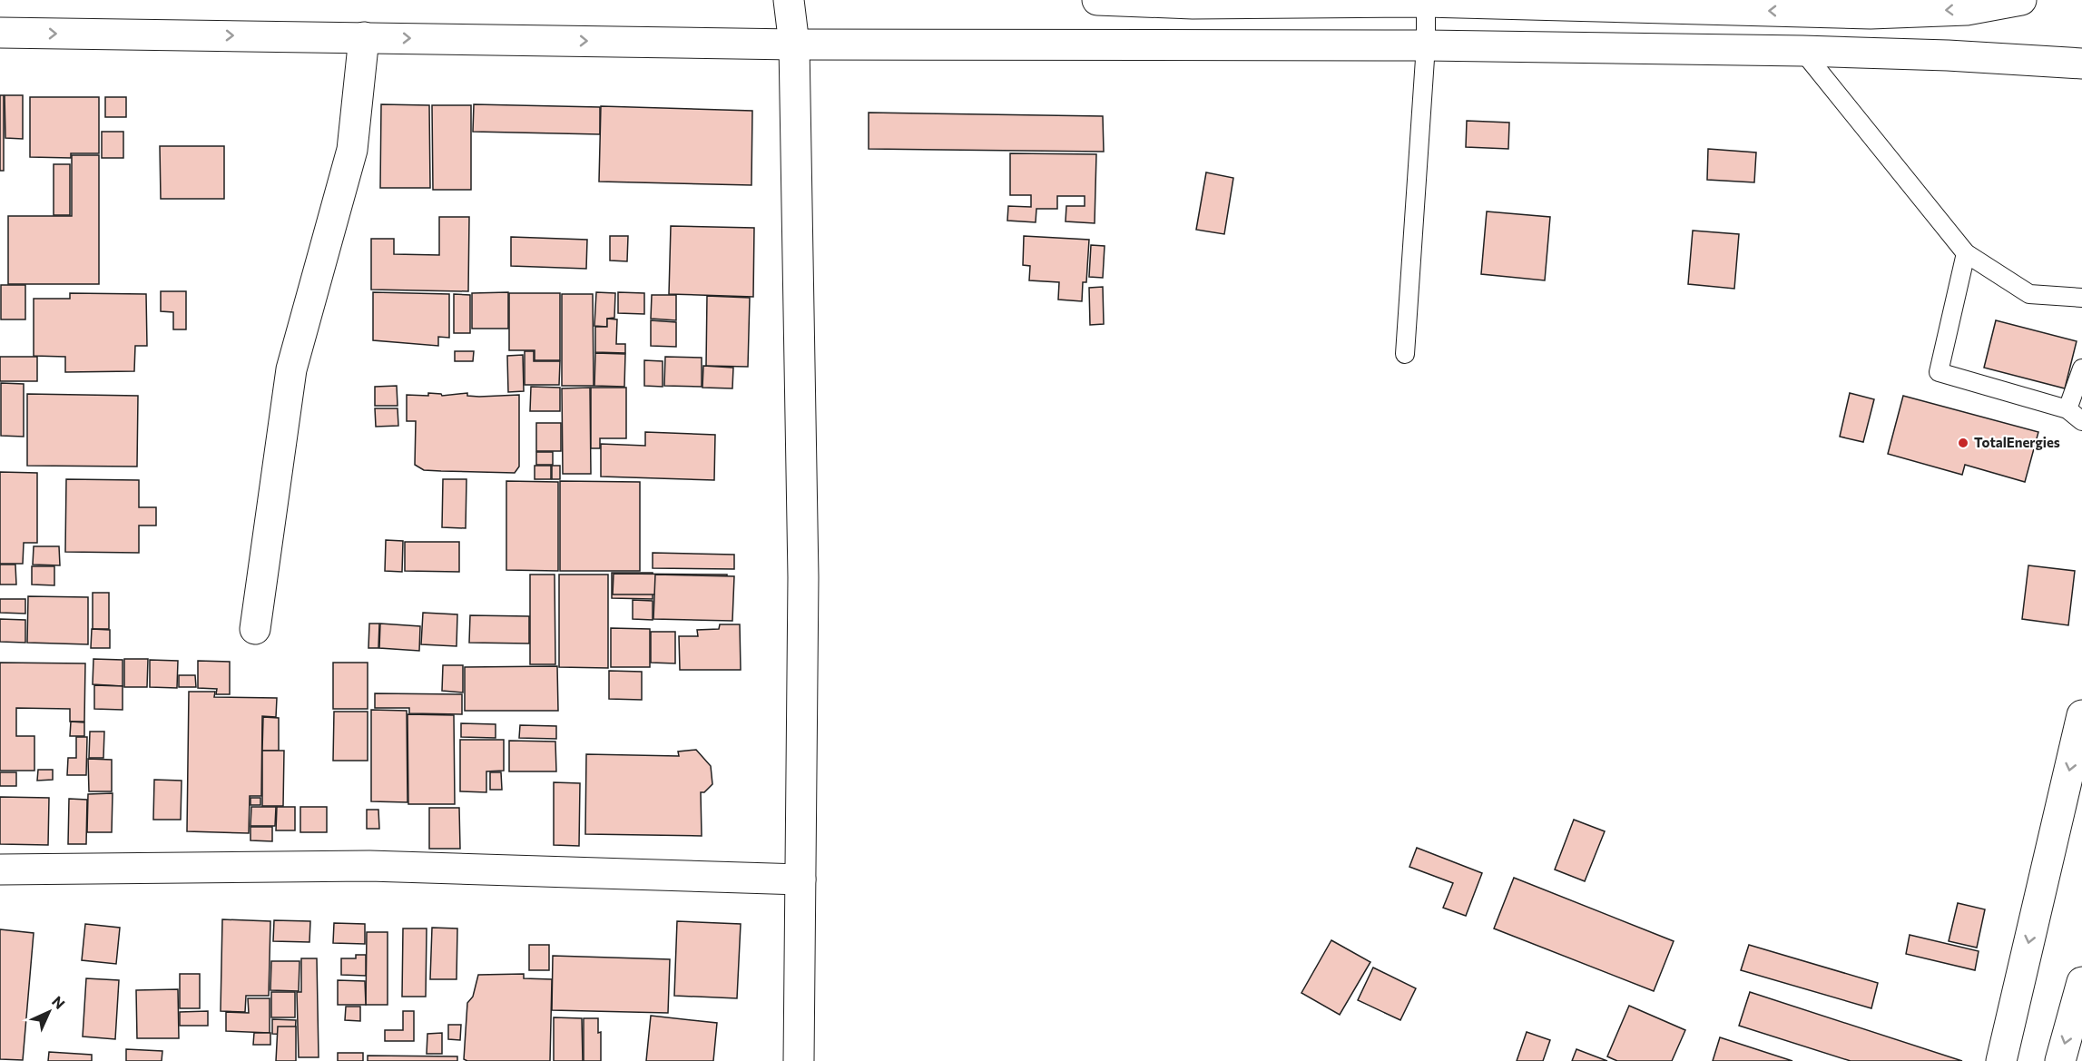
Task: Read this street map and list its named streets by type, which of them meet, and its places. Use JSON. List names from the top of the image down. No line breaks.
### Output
{"places":["TotalEnergies"],"north":"top right"}
